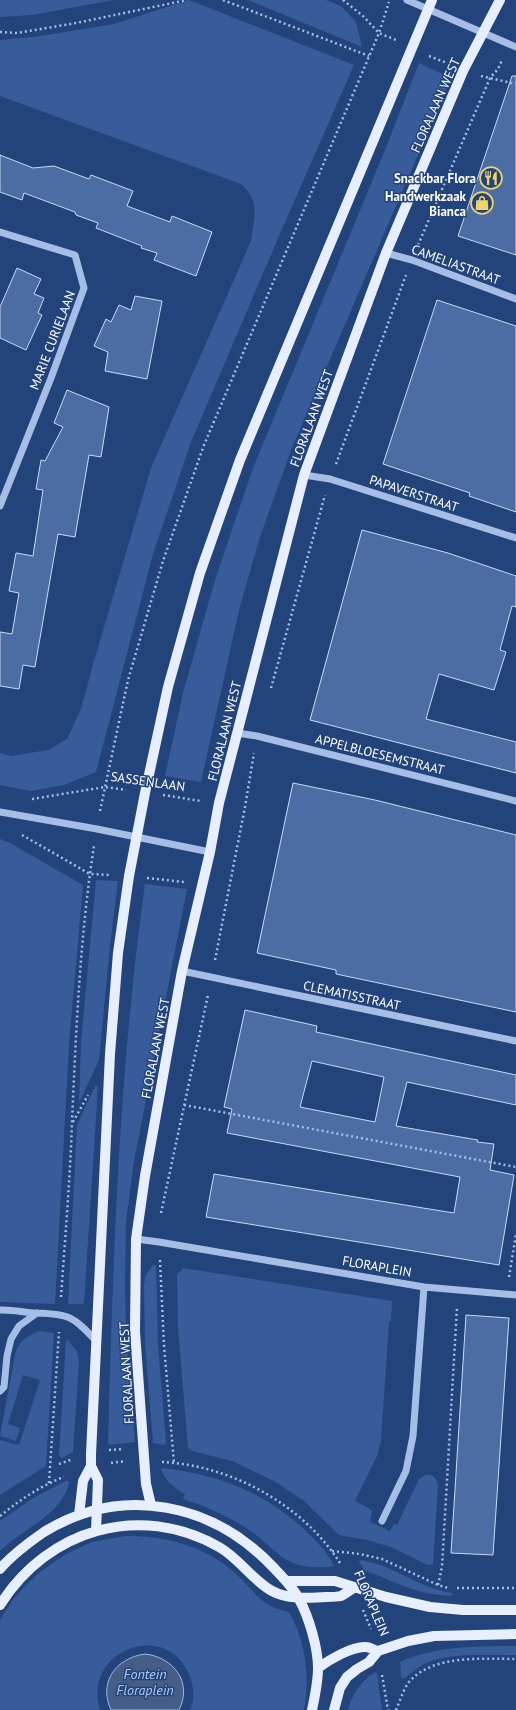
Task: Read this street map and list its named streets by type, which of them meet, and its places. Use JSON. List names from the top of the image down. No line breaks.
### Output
{"streets":{"main road":["FLORALAAN WEST"],"street":["CAMELIASTRAAT","MARIE CURIELAAN","PAPAVERSTRAAT","APPELBLOESEMSTRAAT","CLEMATISSTRAAT","FLORAPLEIN"],"path":["SASSENLAAN"]},"crossings":[["FLORALAAN WEST","CAMELIASTRAAT"],["FLORALAAN WEST","PAPAVERSTRAAT"],["FLORALAAN WEST","APPELBLOESEMSTRAAT"],["FLORALAAN WEST","SASSENLAAN"],["FLORALAAN WEST","CLEMATISSTRAAT"],["FLORALAAN WEST","FLORAPLEIN"]],"water":["Fontein Floraplein"],"places":{"restaurant":["Snackbar Flora"],"shop":["Handwerkzaak Bianca"]}}
